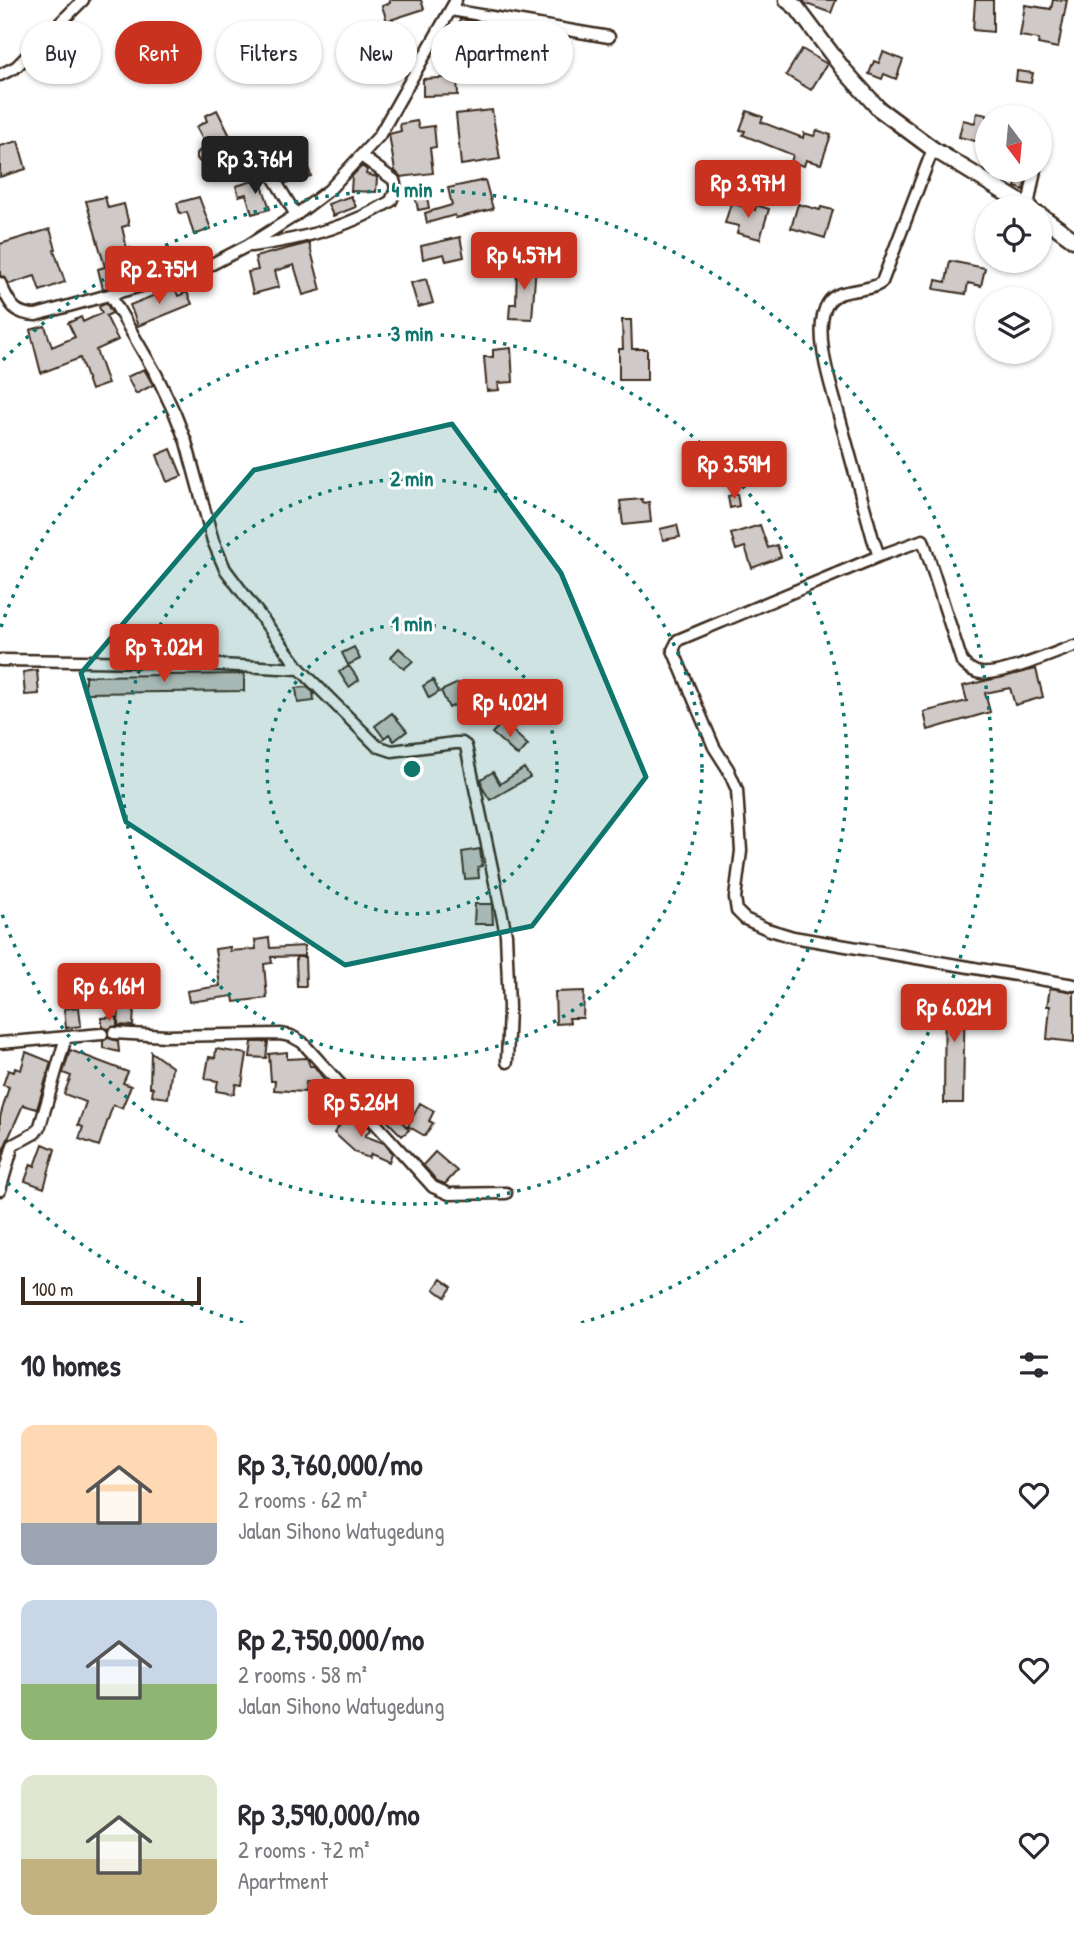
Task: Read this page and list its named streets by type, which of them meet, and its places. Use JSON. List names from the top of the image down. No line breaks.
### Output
{"scale_bar":"100 m","north":"bottom","page":{"chip":["Buy","Rent","Filters","New","Apartment"],"price":["Rp 3.76M","Rp 3.97M","Rp 4.57M","Rp 2.75M","Rp 3.59M","Rp 7.02M","Rp 4.02M","Rp 6.16M","Rp 6.02M","Rp 5.26M"],"scale":"100 m","heading":"10 homes","list":[{"name":"Rp 3,760,000/mo","note":"2 rooms · 62 m² · Jalan Sihono Watugedung"},{"name":"Rp 2,750,000/mo","note":"2 rooms · 58 m² · Jalan Sihono Watugedung"},{"name":"Rp 3,590,000/mo","note":"2 rooms · 72 m² · Apartment"}]},"rings":["4 min","3 min","2 min","1 min"]}
